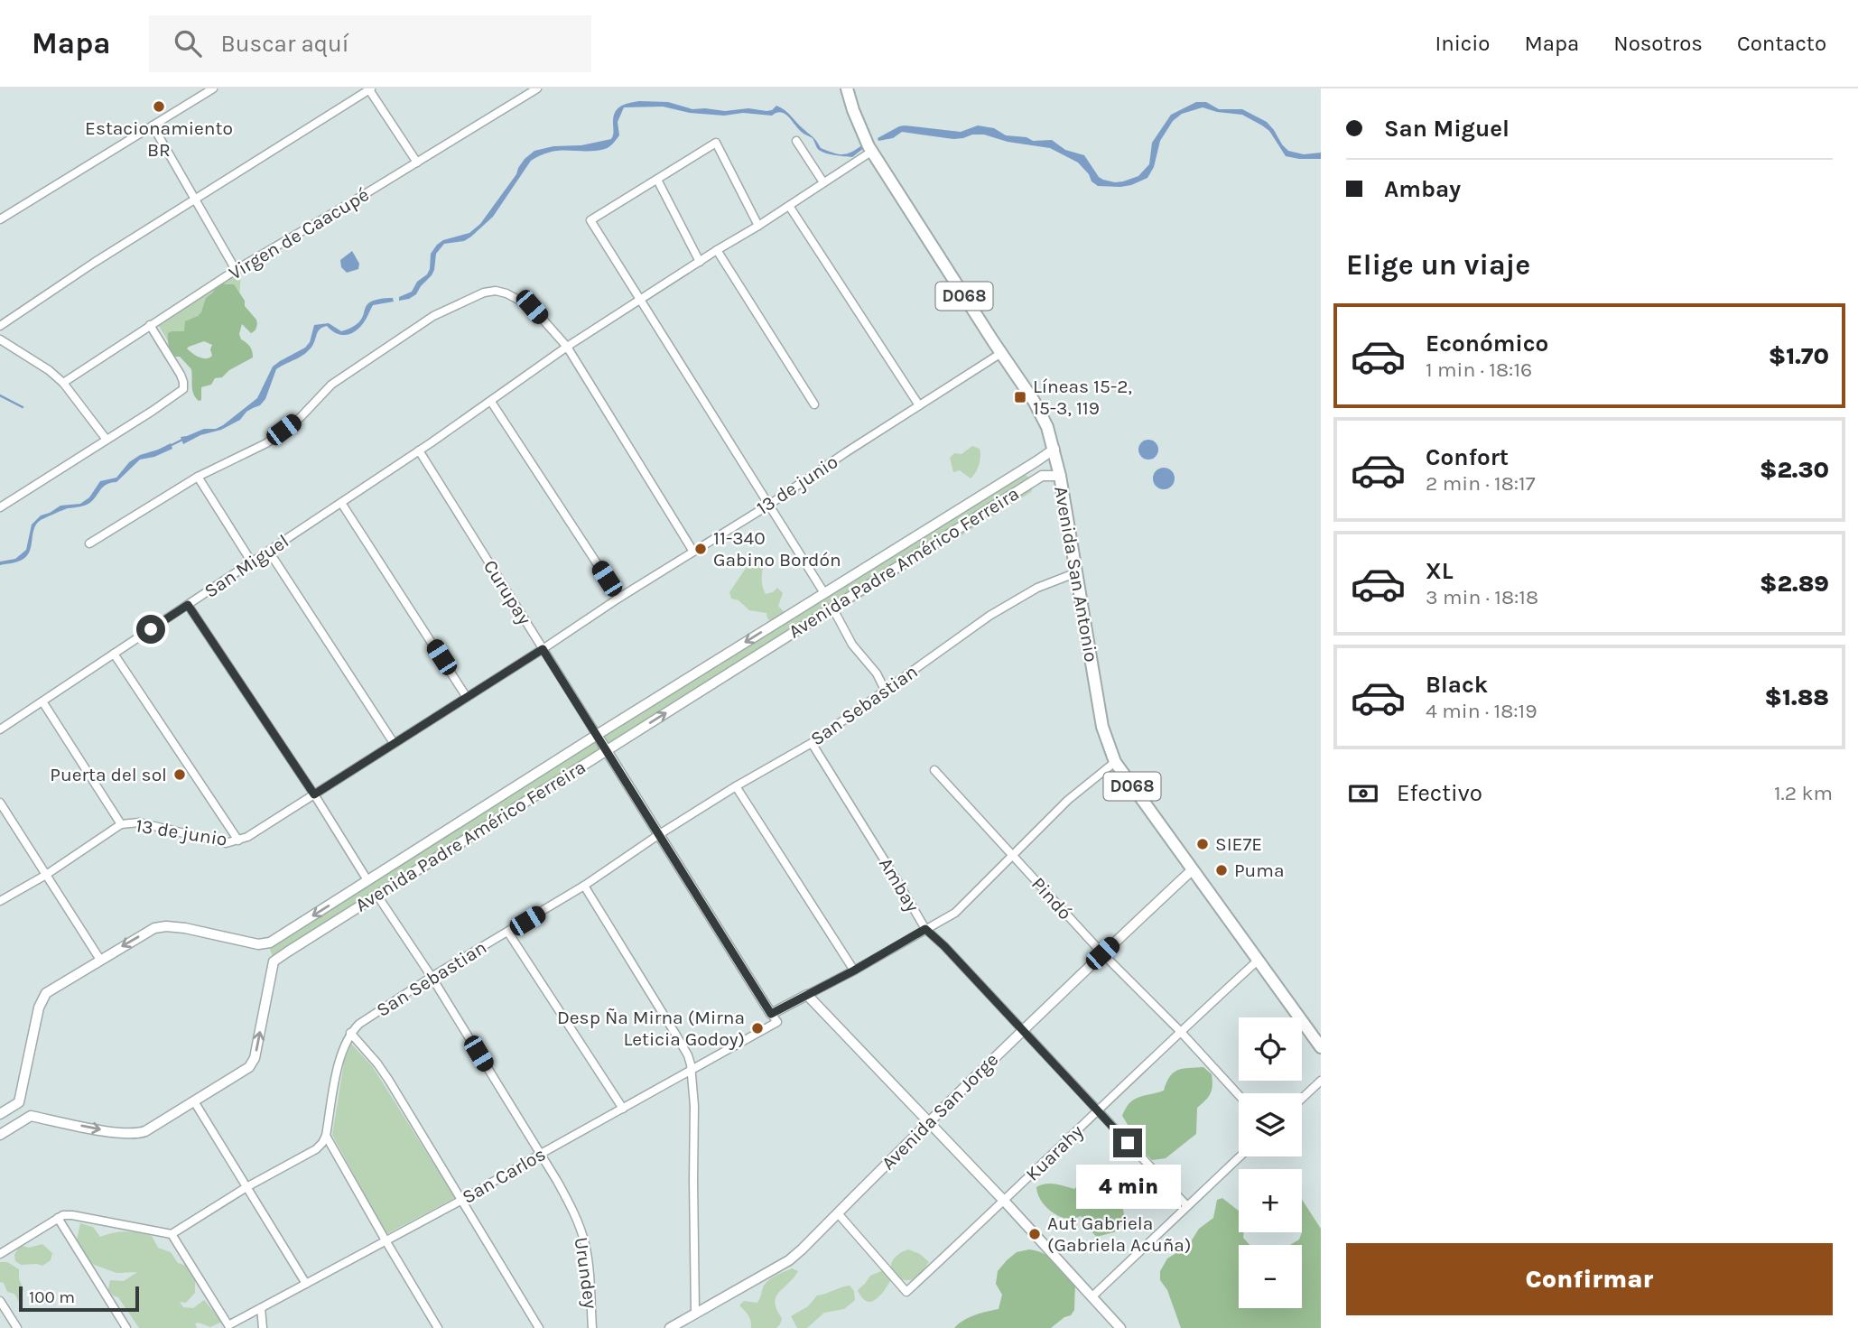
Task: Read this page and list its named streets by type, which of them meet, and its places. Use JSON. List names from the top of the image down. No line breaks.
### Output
{"streets":{"main road":["D068","Avenida San Antonio"],"street":["Virgen de Caacupé","13 de junio","Avenida Padre Américo Ferreira","San Miguel","Curupay","San Sebastian","Ambay","Pindó","Avenida San Jorge","Kuarahy","San Carlos","Urundey"]},"crossings":[["13 de junio","Avenida San Antonio"],["13 de junio","Curupay"],["Avenida Padre Américo Ferreira","Avenida San Antonio"],["Avenida Padre Américo Ferreira","Curupay"],["Avenida Padre Américo Ferreira","Urundey"],["San Miguel","Avenida San Antonio"],["San Miguel","Curupay"],["Avenida San Antonio","San Sebastian"],["Avenida San Antonio","Avenida San Jorge"],["Avenida San Antonio","Kuarahy"],["Curupay","San Sebastian"],["Curupay","San Carlos"],["San Sebastian","Ambay"],["San Sebastian","Urundey"],["Ambay","Avenida San Jorge"],["Ambay","Kuarahy"],["Pindó","Avenida San Jorge"],["Pindó","Kuarahy"],["Avenida San Jorge","Kuarahy"],["San Carlos","Urundey"]],"places":{"other":["Estacionamiento BR","11-340 Gabino Bordón","Puerta del sol","SIE7E","Puma","Desp Ña Mirna (Mirna Leticia Godoy)","Aut Gabriela (Gabriela Acuña)"],"transit":["Líneas 15-2, 15-3, 119"]},"scale_bar":"100 m","page":{"header":"Mapa","search":"Buscar aquí","nav":["Inicio","Mapa","Nosotros","Contacto"],"banner":["San Miguel","Ambay"],"heading":"Elige un viaje","list":[{"name":"Económico","note":"1 min · 18:16","value":"$1.70"},{"name":"Confort","note":"2 min · 18:17","value":"$2.30"},{"name":"XL","note":"3 min · 18:18","value":"$2.89"},{"name":"Black","note":"4 min · 18:19","value":"$1.88"}],"pay":["Efectivo","1.2 km"],"map_buttons":["+","−"],"bubble":"4 min","buttons":"Confirmar","scale":"100 m"}}
